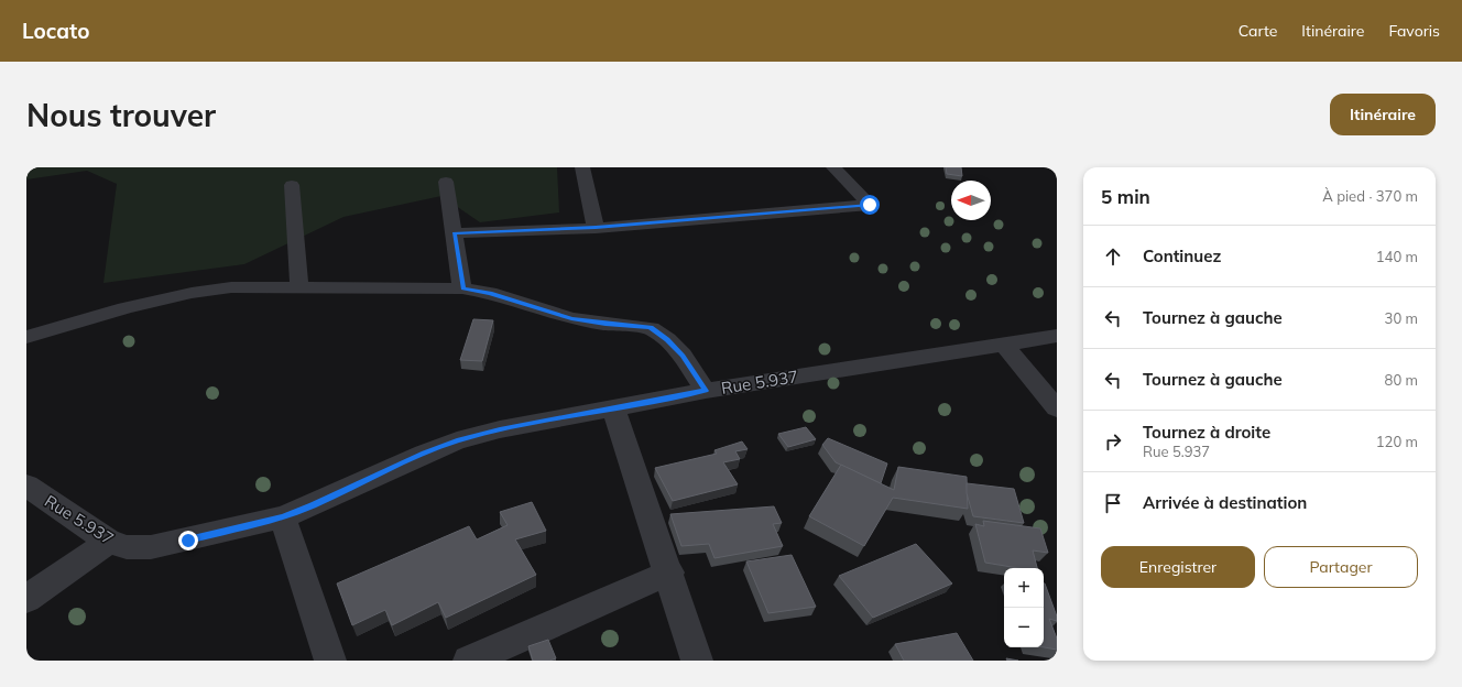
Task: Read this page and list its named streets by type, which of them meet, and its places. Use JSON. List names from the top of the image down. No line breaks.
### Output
{"streets":{"street":["Rue 5.937"]},"north":"left","page":{"header":"Locato","nav":["Carte","Itinéraire","Favoris"],"buttons":["Itinéraire",["Enregistrer","Partager"]],"title":"Nous trouver","heading":["5 min","À pied · 370 m"],"list":[["Continuez","140 m"],["Tournez à gauche","30 m"],["Tournez à gauche","80 m"],["Tournez à droite","Rue 5.937","120 m"],"Arrivée à destination"],"map_buttons":["+","−"]}}
